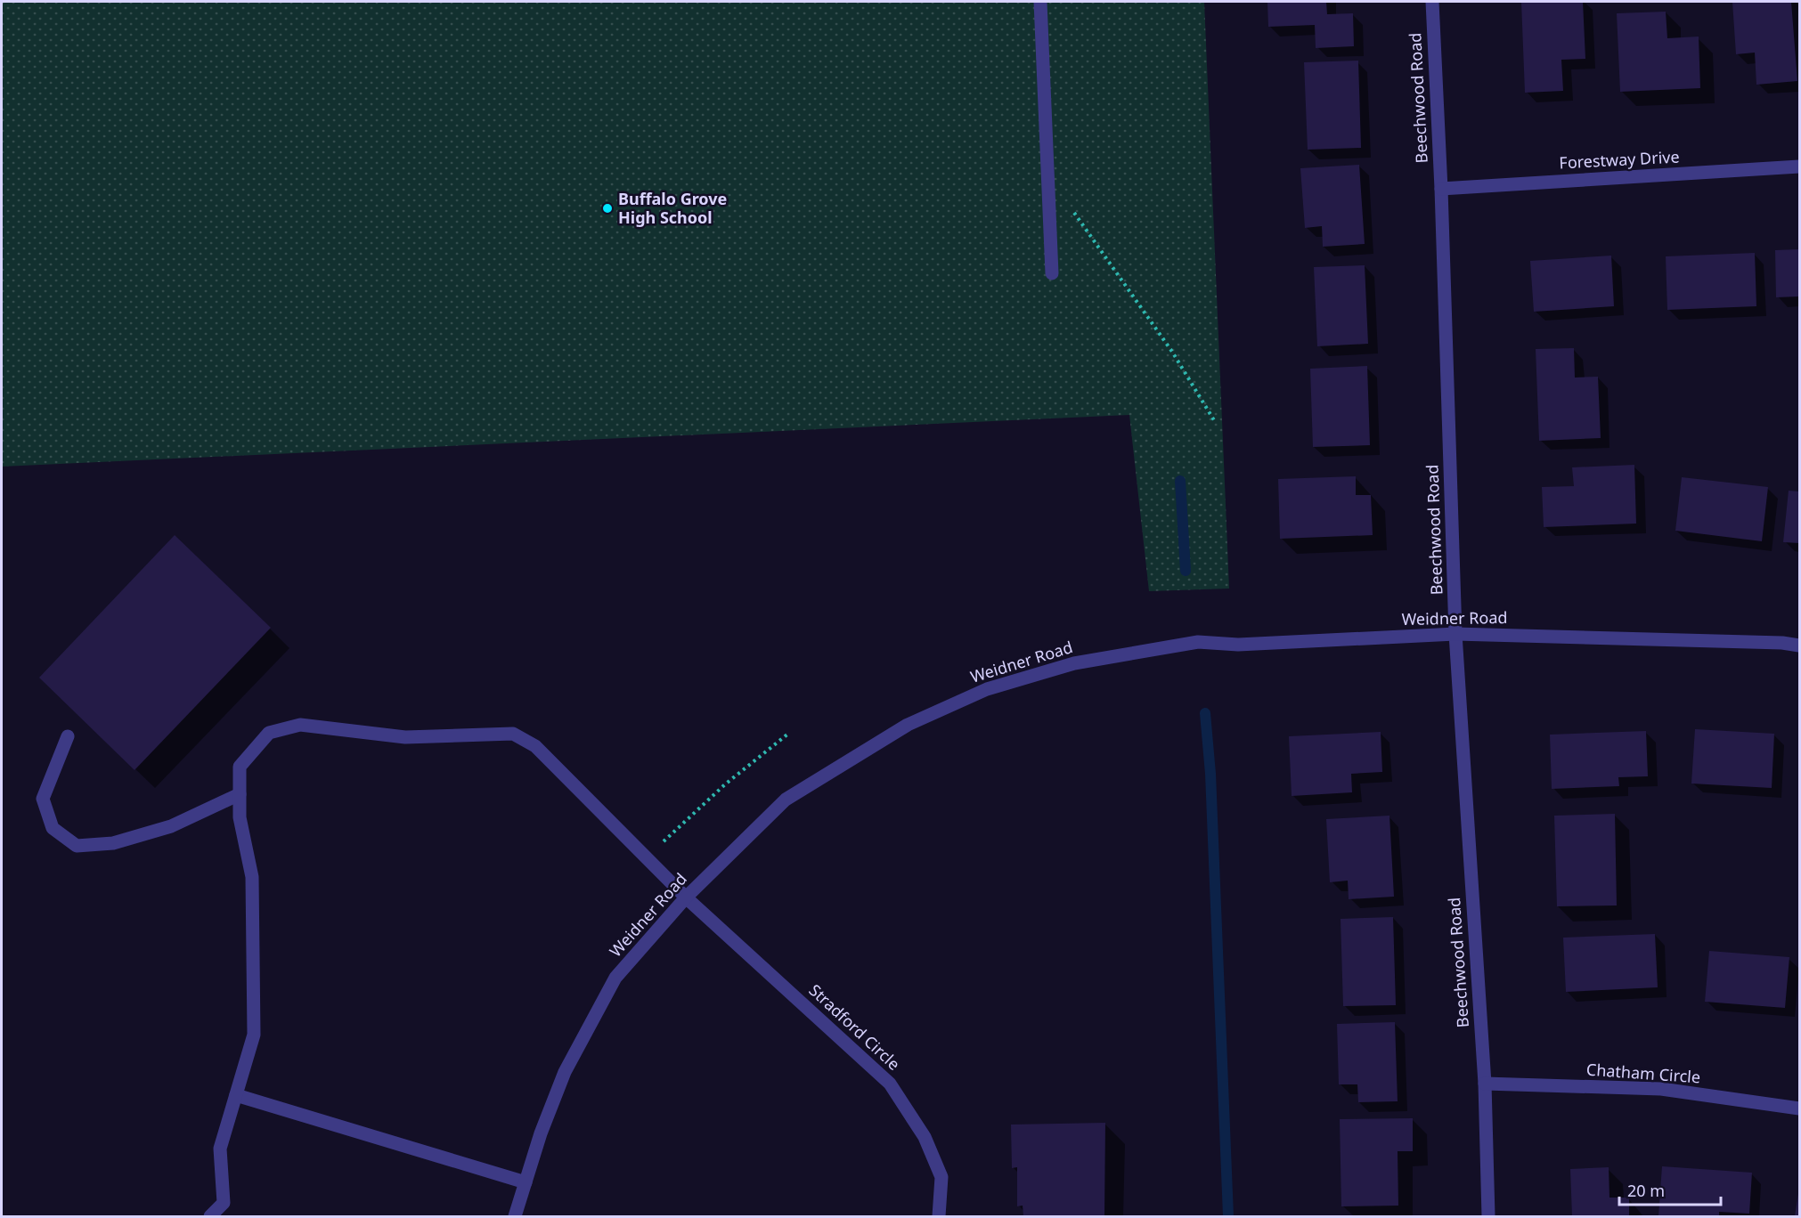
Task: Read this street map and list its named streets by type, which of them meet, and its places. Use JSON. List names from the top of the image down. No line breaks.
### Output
{"streets":{"street":["Beechwood Road","Forestway Drive","Weidner Road","Stradford Circle","Chatham Circle"]},"crossings":[["Beechwood Road","Forestway Drive"],["Beechwood Road","Weidner Road"],["Beechwood Road","Chatham Circle"],["Weidner Road","Stradford Circle"]],"places":["Buffalo Grove High School"],"scale_bar":"20 m"}
